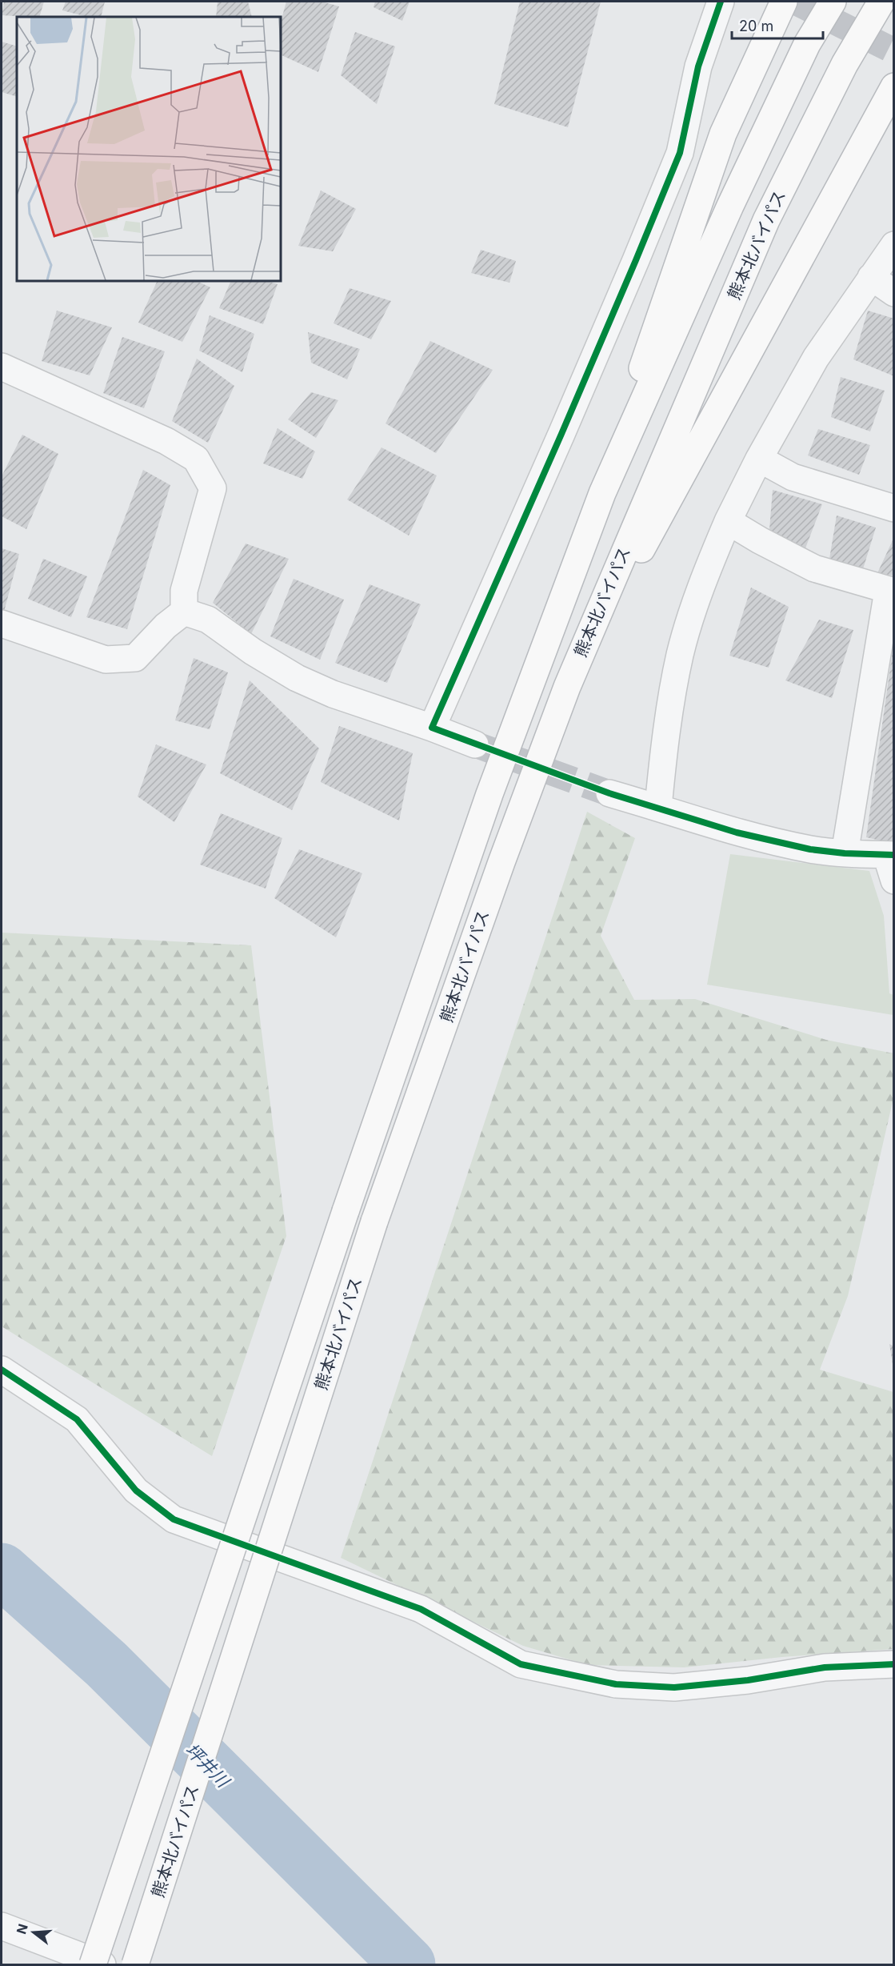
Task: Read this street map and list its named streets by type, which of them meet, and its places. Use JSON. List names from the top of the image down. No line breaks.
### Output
{"streets":{"highway":["熊本北バイパス"]},"water":["坪井川"],"scale_bar":"20 m","north":"left"}
